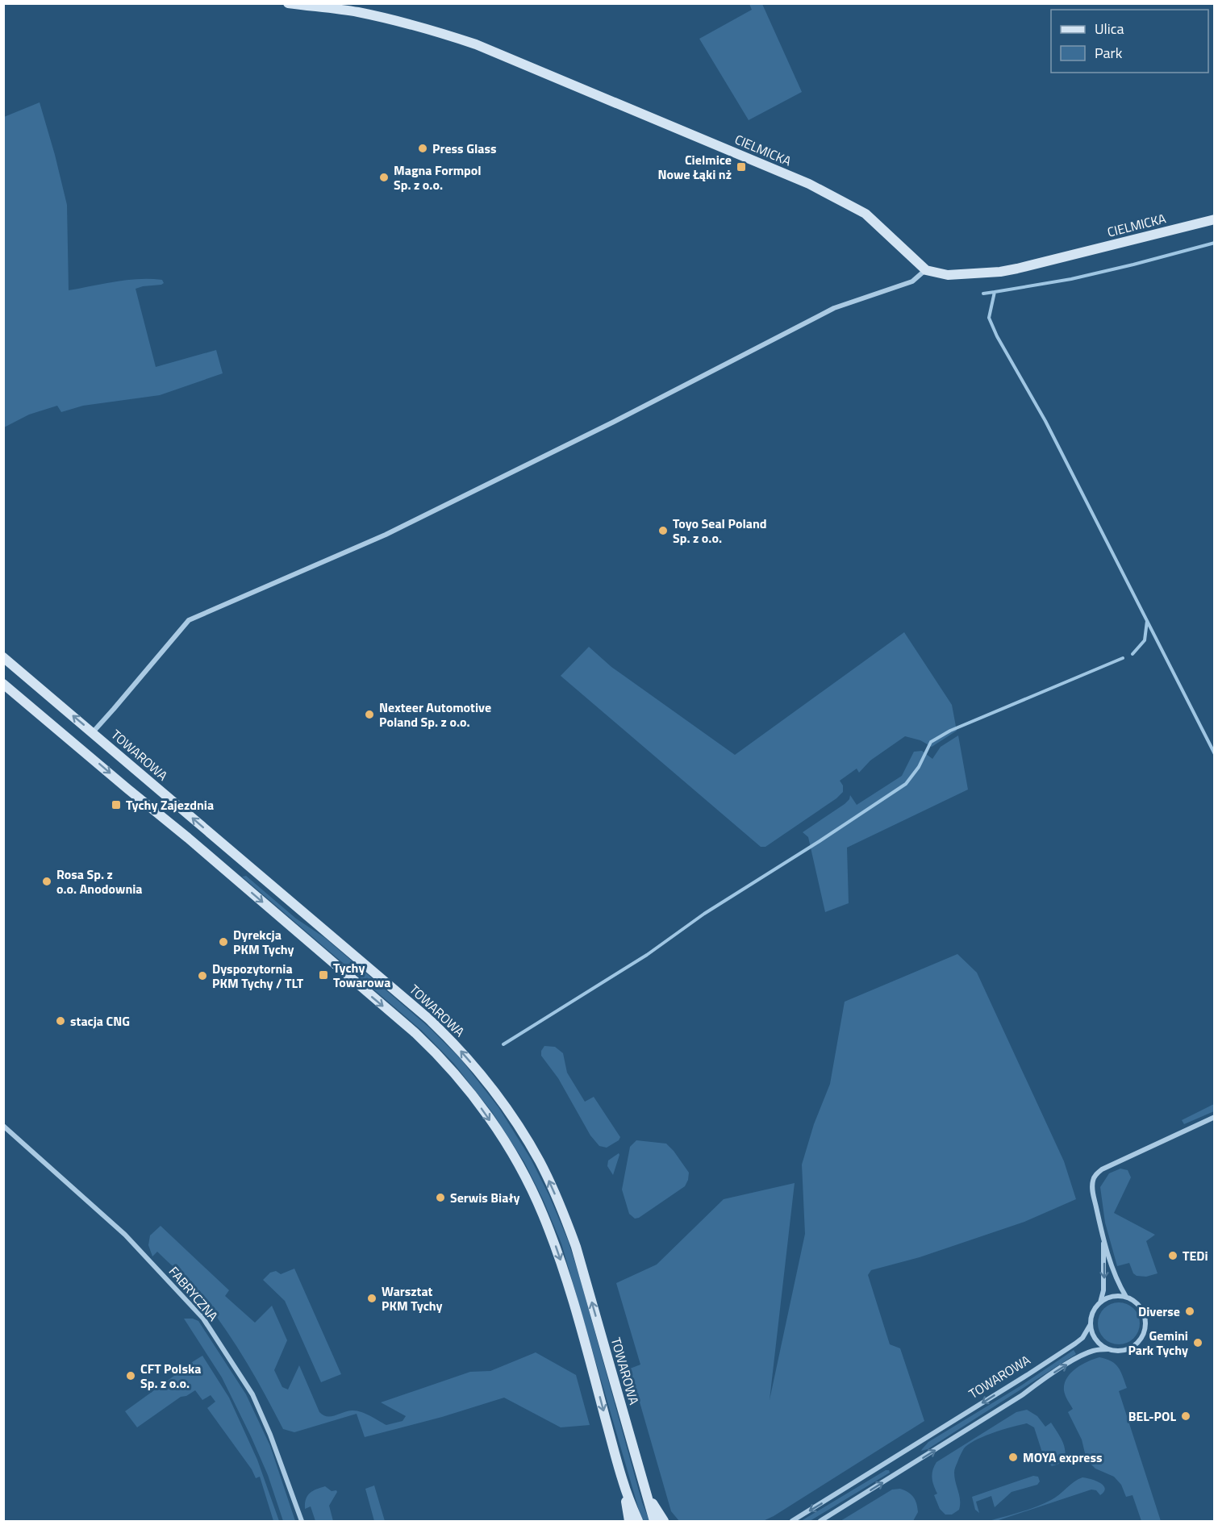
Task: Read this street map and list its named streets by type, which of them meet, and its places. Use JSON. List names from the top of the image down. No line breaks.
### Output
{"streets":{"street":["CIELMICKA","TOWAROWA","FABRYCZNA"]},"places":{"other":["Press Glass","Magna Formpol Sp. z o.o.","Toyo Seal Poland Sp. z o.o.","Nexteer Automotive Poland Sp. z o.o.","Rosa Sp. z o.o. Anodownia","Dyrekcja PKM Tychy","Dyspozytornia PKM Tychy / TLT","stacja CNG","Serwis Biały","TEDi","Warsztat PKM Tychy","Diverse","Gemini Park Tychy","CFT Polska Sp. z o.o.","BEL-POL","MOYA express"],"transit":["Cielmice Nowe Łąki nż","Tychy Zajezdnia","Tychy Towarowa"]},"legend":["Ulica","Park"]}
